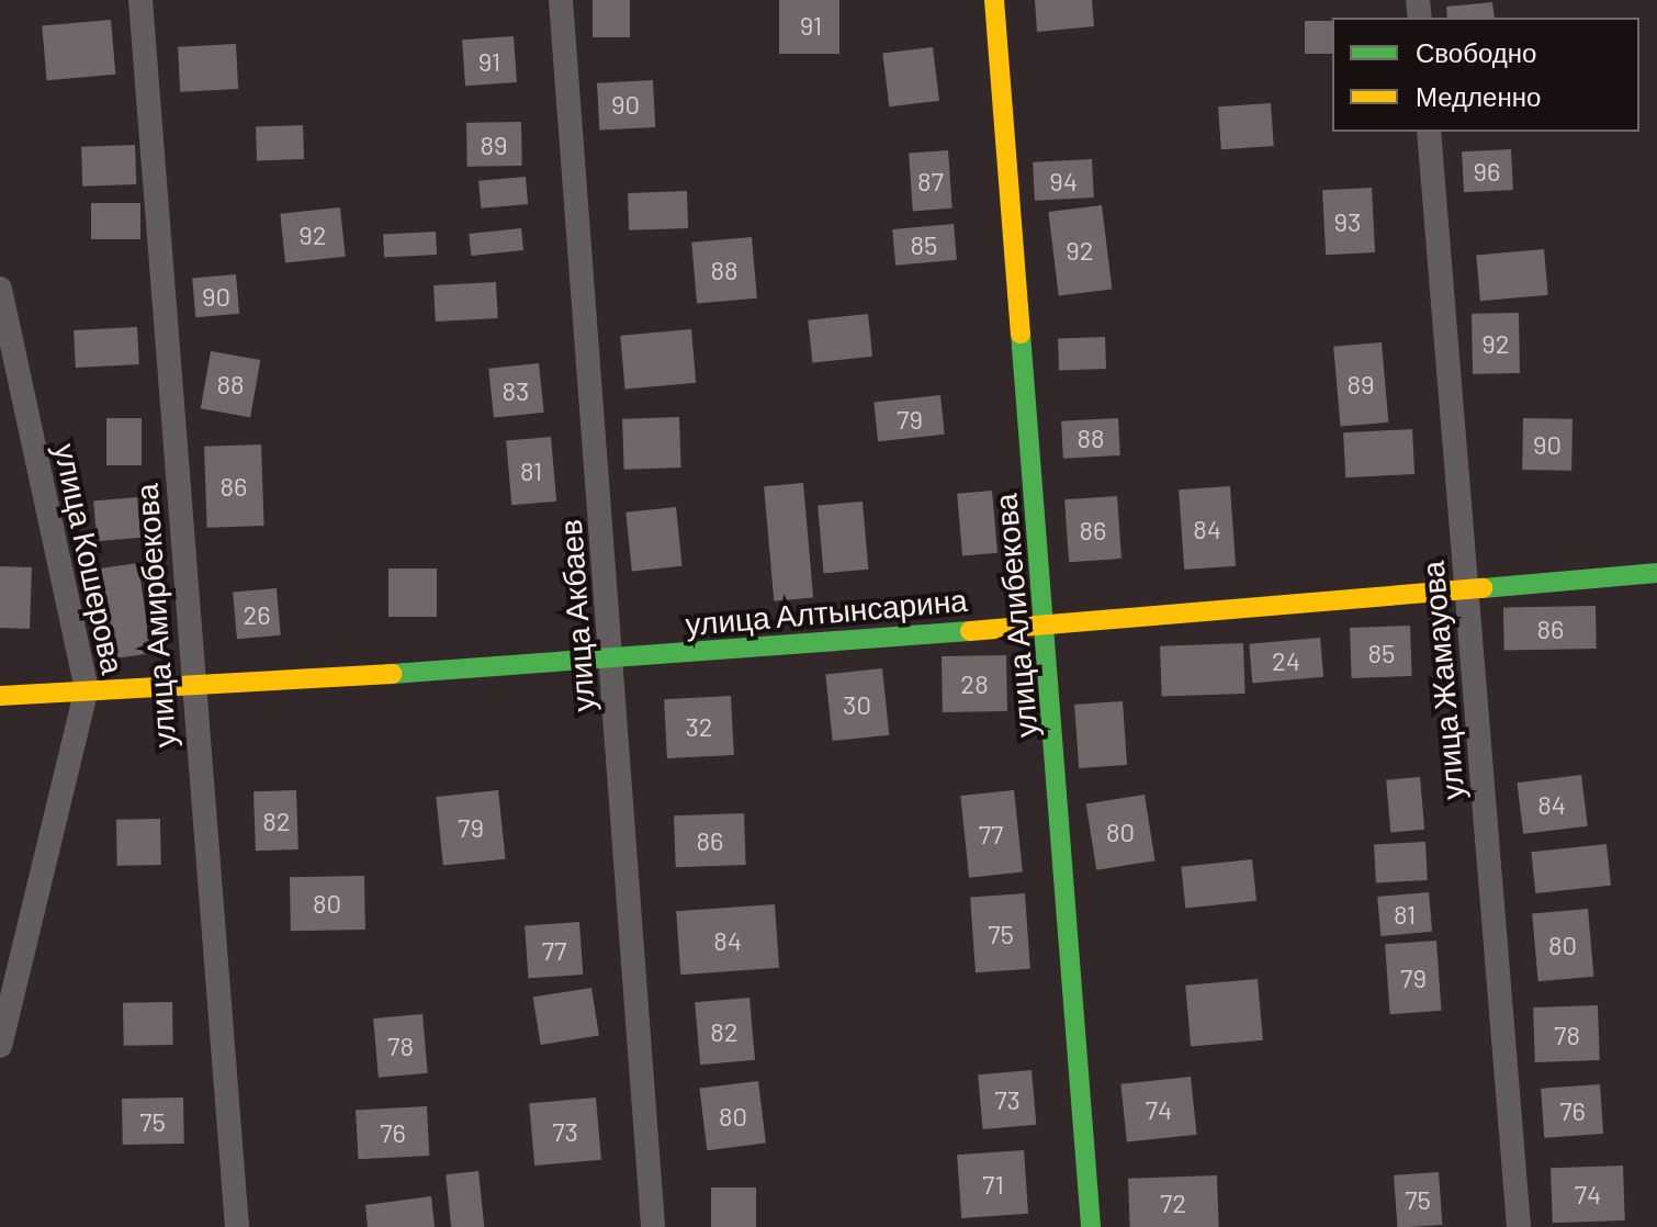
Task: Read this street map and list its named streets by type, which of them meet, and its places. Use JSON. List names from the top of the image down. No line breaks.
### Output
{"streets":{"street":["улица Кошерова","улица Алтынсарина","улица Амирбекова","улица Акбаев","улица Алибекова","улица Жамауова"]},"crossings":[["улица Кошерова","улица Алтынсарина"],["улица Алтынсарина","улица Амирбекова"],["улица Алтынсарина","улица Акбаев"],["улица Алтынсарина","улица Алибекова"],["улица Алтынсарина","улица Жамауова"]],"house_numbers":["91","91","90","89","96","87","94","93","92","85","92","88","90","92","88","89","83","79","88","90","81","86","84","86","26","86","85","24","28","30","32","84","82","79","80","77","86","80","81","75","84","80","77","79","82","78","78","73","74","76","80","75","73","76","71","74","75","72"],"legend":["Свободно","Медленно"]}
